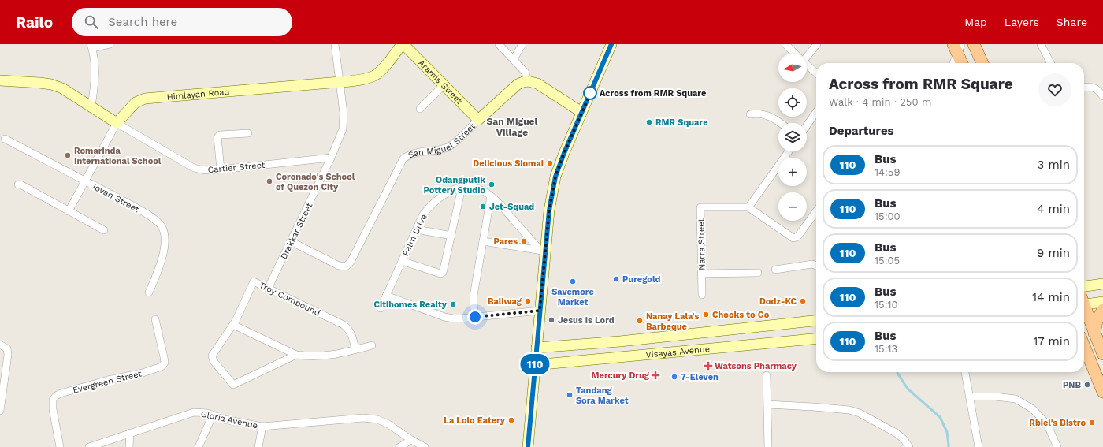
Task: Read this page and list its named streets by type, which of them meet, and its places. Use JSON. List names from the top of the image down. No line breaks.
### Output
{"streets":{"main road":["Aramis Street","Himlayan Road","San Miguel Street","Visayas Avenue"],"street":["Cartier Street","Jovan Street","Drakkar Street","Palm Drive","Narra Street","Troy Compound","Evergreen Street","Gloria Avenue"]},"crossings":[["Aramis Street","Himlayan Road"],["Aramis Street","San Miguel Street"],["Himlayan Road","Cartier Street"],["Himlayan Road","Drakkar Street"],["San Miguel Street","Drakkar Street"],["Cartier Street","Drakkar Street"],["Drakkar Street","Troy Compound"]],"districts":["San Miguel Village"],"places":{"other":["Across from RMR Square","RMR Square","Romarinda International School","Delicious Siomai","Coronado's School of Quezon City","Odangputik Pottery Studio","Jet-Squad","Pares","Puregold","Savemore Market","Baliwag","Dodz-KC","Citihomes Realty","Chooks to Go","Jesus is Lord","Nanay Lala's Barbeque","7-Eleven","PNB","Tandang Sora Market","La Lolo Eatery","Rbiel's Bistro"],"health":["Watsons Pharmacy","Mercury Drug"]},"lines":["bus line 110"],"north":"left","page":{"header":"Railo","search":"Search here","nav":["Map","Layers","Share"],"on_map":"110","map_buttons":["+","−"],"heading":[["Across from RMR Square","Walk · 4 min · 250 m"],"Departures"],"list":[{"mark":"110","name":"Bus","note":"14:59","value":"3 min"},{"mark":"110","name":"Bus","note":"15:00","value":"4 min"},{"mark":"110","name":"Bus","note":"15:05","value":"9 min"},{"mark":"110","name":"Bus","note":"15:10","value":"14 min"},{"mark":"110","name":"Bus","note":"15:13","value":"17 min"}]}}
